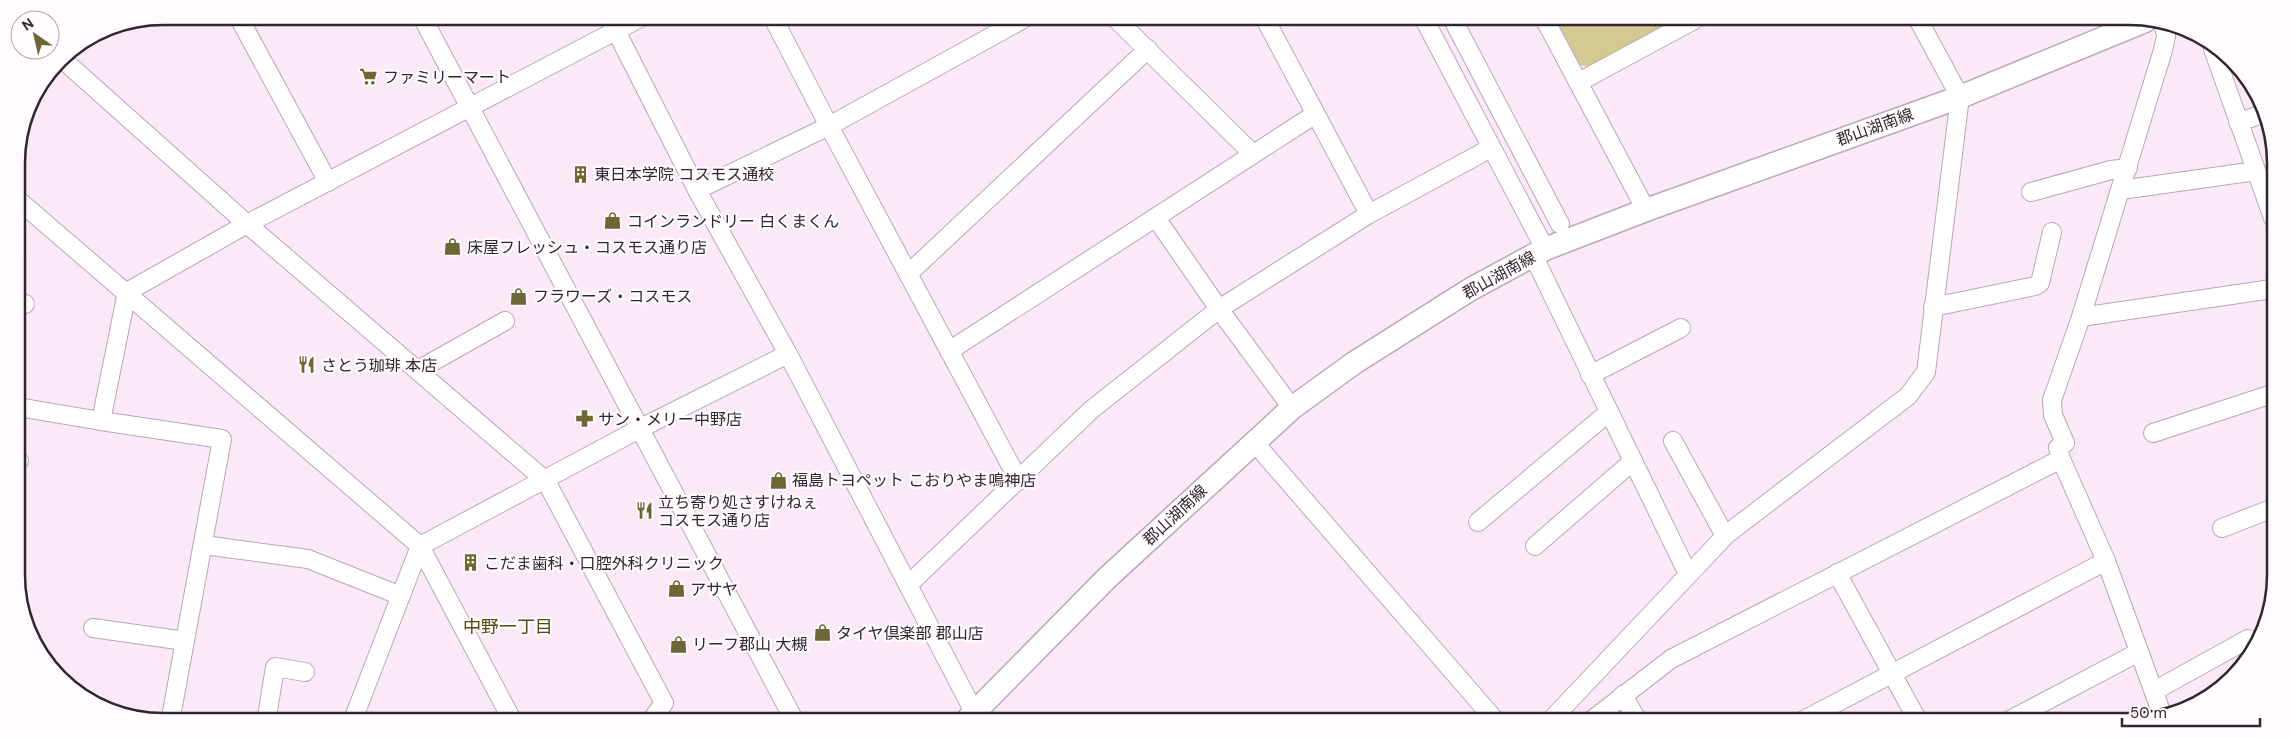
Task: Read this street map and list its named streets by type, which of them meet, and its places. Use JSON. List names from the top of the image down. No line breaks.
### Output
{"streets":{"main road":["郡山湖南線"]},"districts":["中野一丁目"],"places":{"supermarket":["ファミリーマート"],"building":["東日本学院 コスモス通校","こだま歯科・口腔外科クリニック"],"shop":["コインランドリー 白くまくん","床屋フレッシュ・コスモス通り店","フラワーズ・コスモス","福島トヨペット こおりやま鳴神店","アサヤ","タイヤ倶楽部 郡山店","リーフ郡山 大槻"],"restaurant":["さとう珈琲 本店","立ち寄り処さすけねぇ コスモス通り店"],"pharmacy":["サン・メリー中野店"]},"scale_bar":"50 m","north":"top left"}
